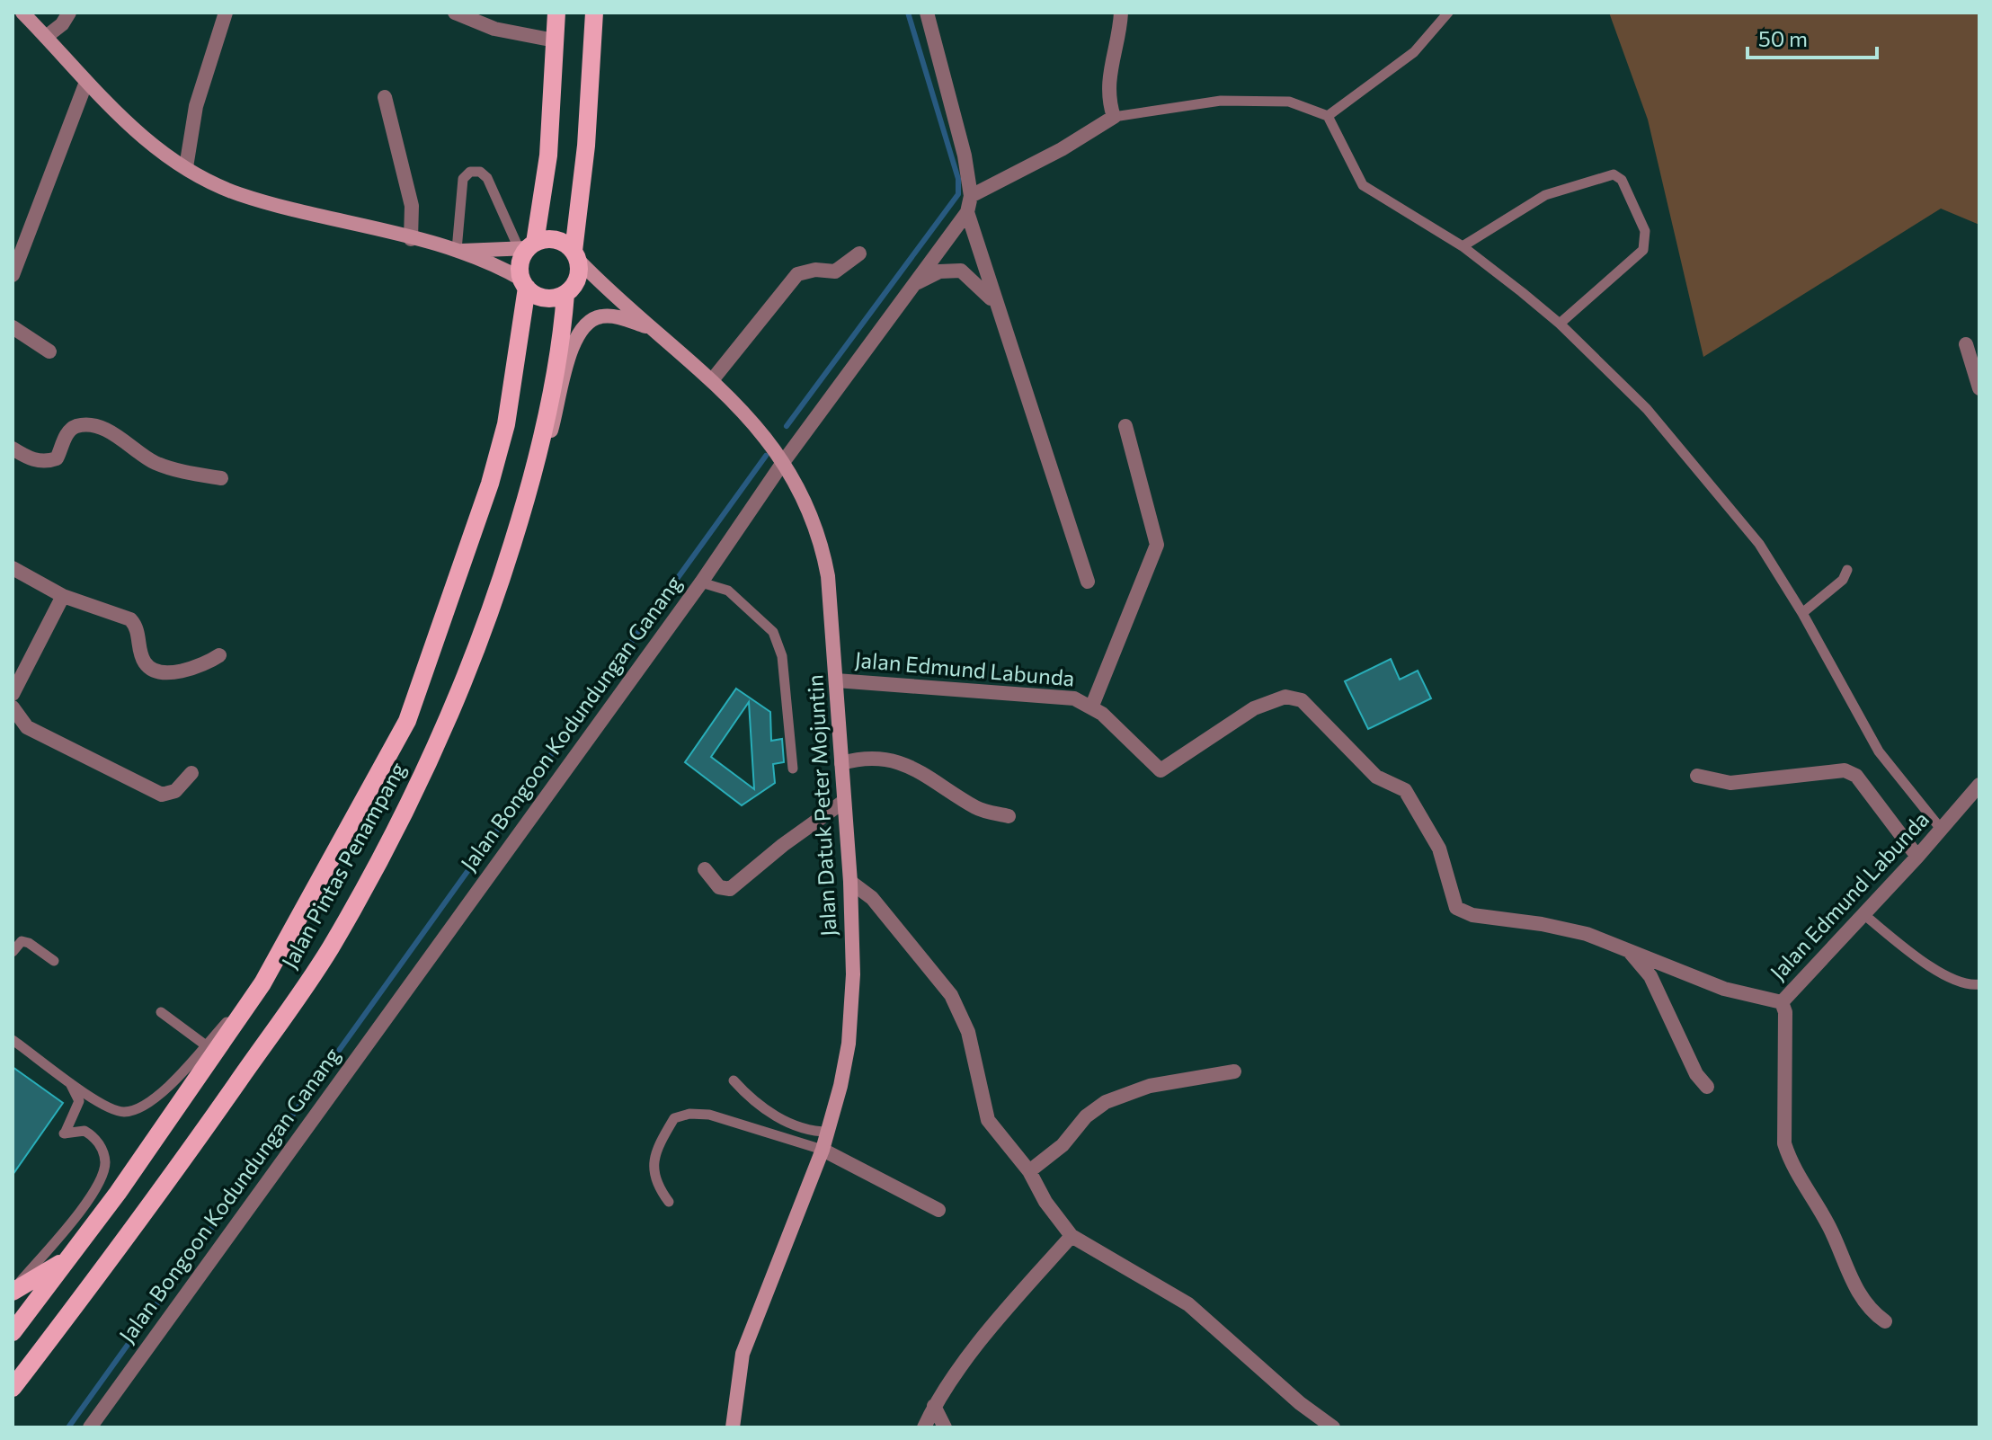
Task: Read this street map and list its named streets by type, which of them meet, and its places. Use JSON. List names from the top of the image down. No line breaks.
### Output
{"streets":{"main road":["Jalan Datuk Peter Mojuntin","Jalan Pintas Penampang"],"street":["Jalan Edmund Labunda","Jalan Bongoon Kodundungan Ganang"]},"crossings":[["Jalan Edmund Labunda","Jalan Datuk Peter Mojuntin"],["Jalan Bongoon Kodundungan Ganang","Jalan Datuk Peter Mojuntin"],["Jalan Datuk Peter Mojuntin","Jalan Pintas Penampang"]],"scale_bar":"50 m"}
